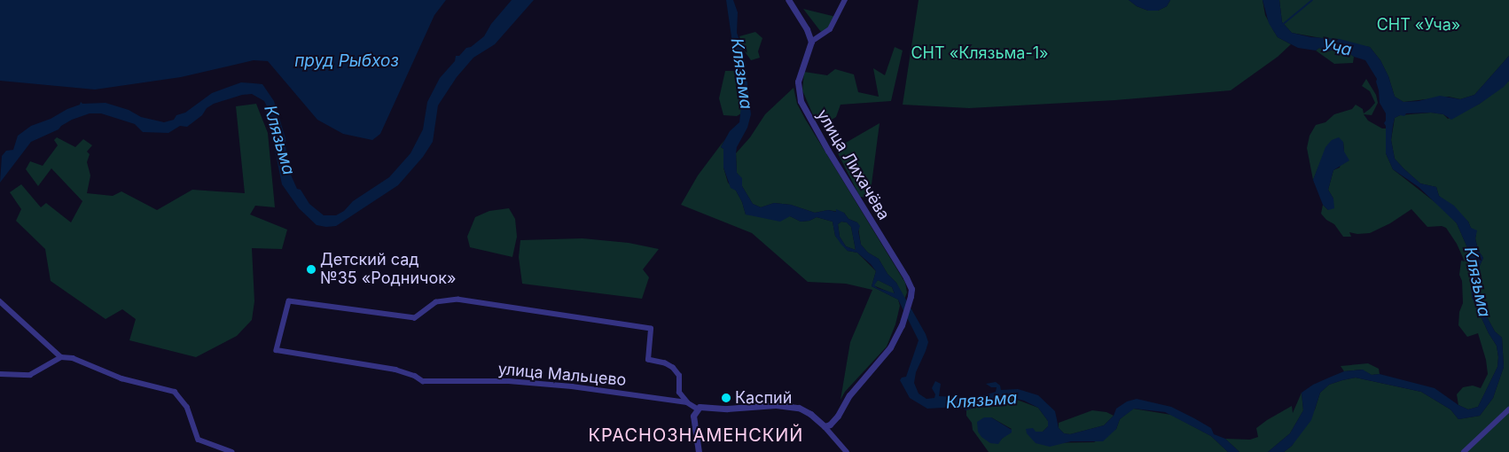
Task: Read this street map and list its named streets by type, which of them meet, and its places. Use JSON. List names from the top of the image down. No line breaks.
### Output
{"streets":{"street":["улица Лихачёва","улица Мальцево"]},"districts":["КРАСНОЗНАМЕНСКИЙ"],"water":["Уча","пруд Рыбхоз","Клязьма"],"parks":["СНТ «Уча»","СНТ «Клязьма-1»"],"places":["Детский сад №35 «Родничок»","Каспий"]}
